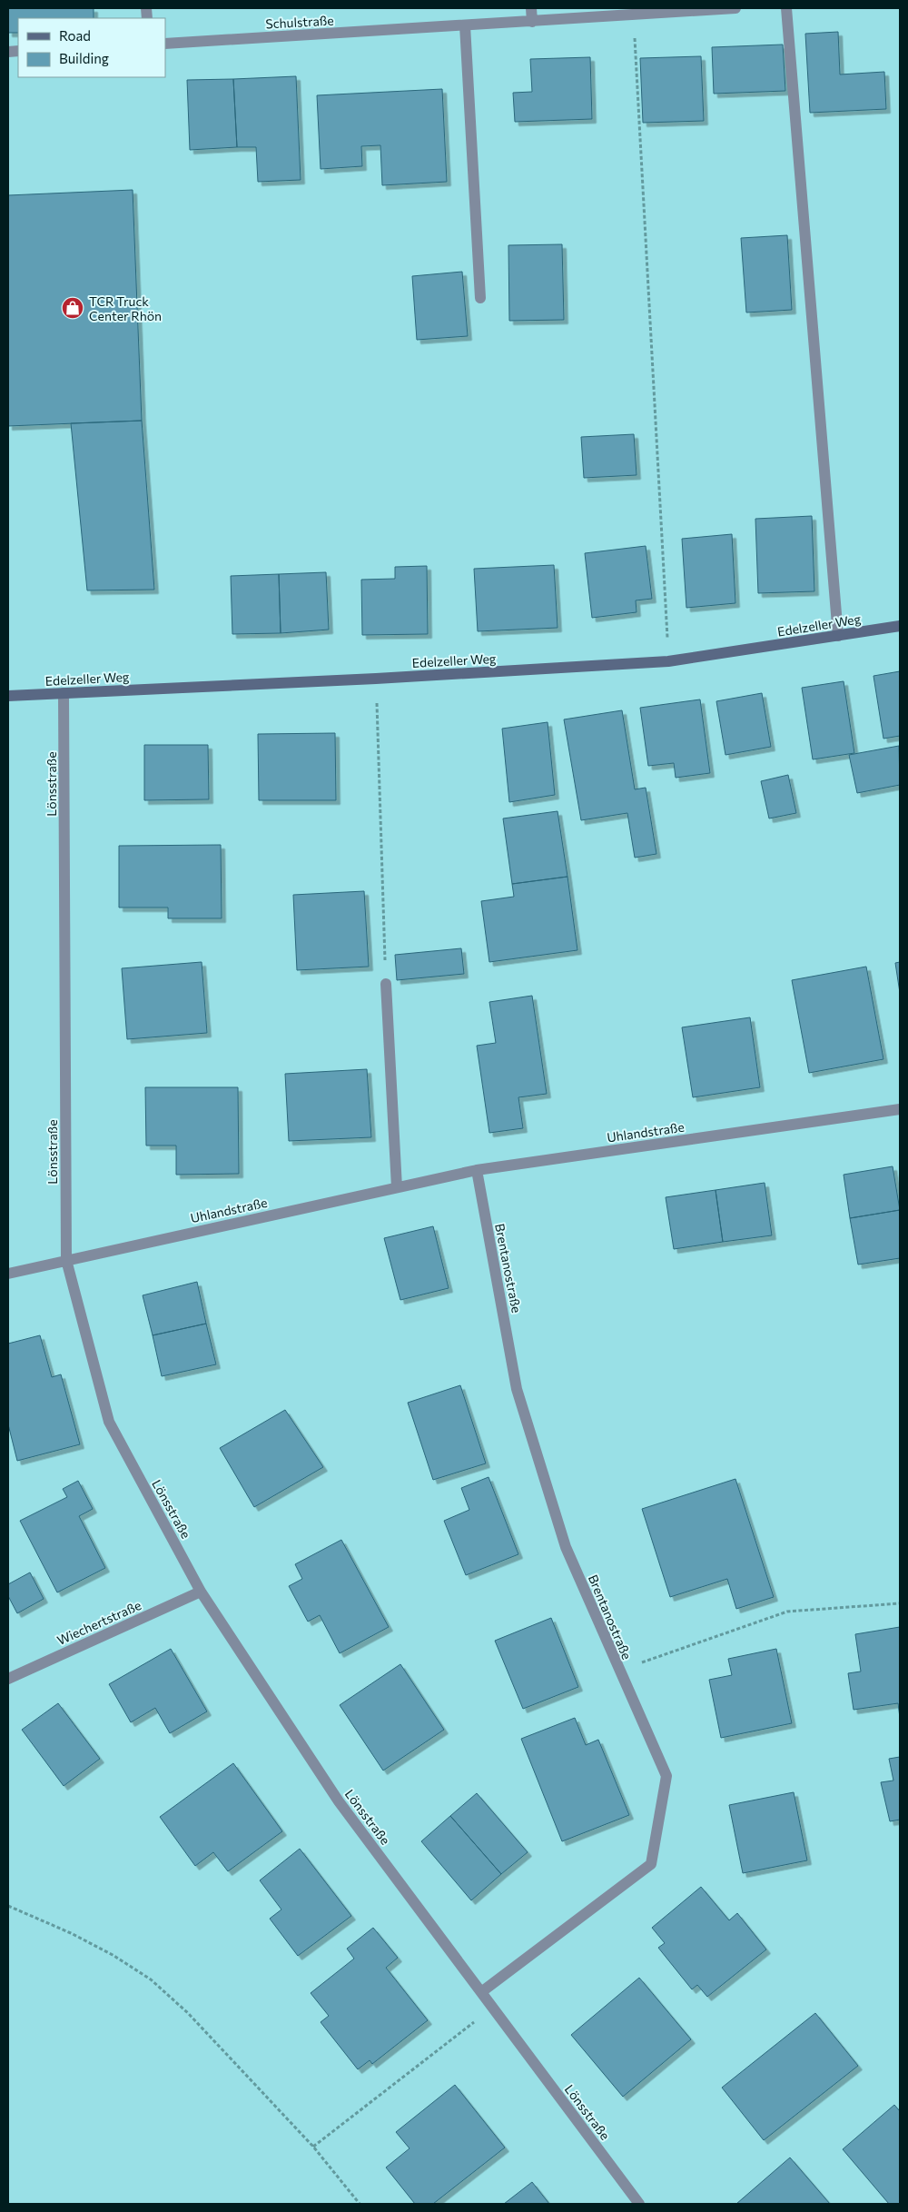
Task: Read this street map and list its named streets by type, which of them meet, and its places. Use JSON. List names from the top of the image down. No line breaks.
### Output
{"streets":{"main road":["Edelzeller Weg"],"street":["Schulstraße","Lönsstraße","Uhlandstraße","Brentanostraße","Wiechertstraße"]},"crossings":[["Edelzeller Weg","Lönsstraße"],["Lönsstraße","Uhlandstraße"],["Lönsstraße","Brentanostraße"],["Lönsstraße","Wiechertstraße"],["Uhlandstraße","Brentanostraße"]],"places":{"shop":["TCR Truck Center Rhön"]},"legend":["Road","Building"]}
